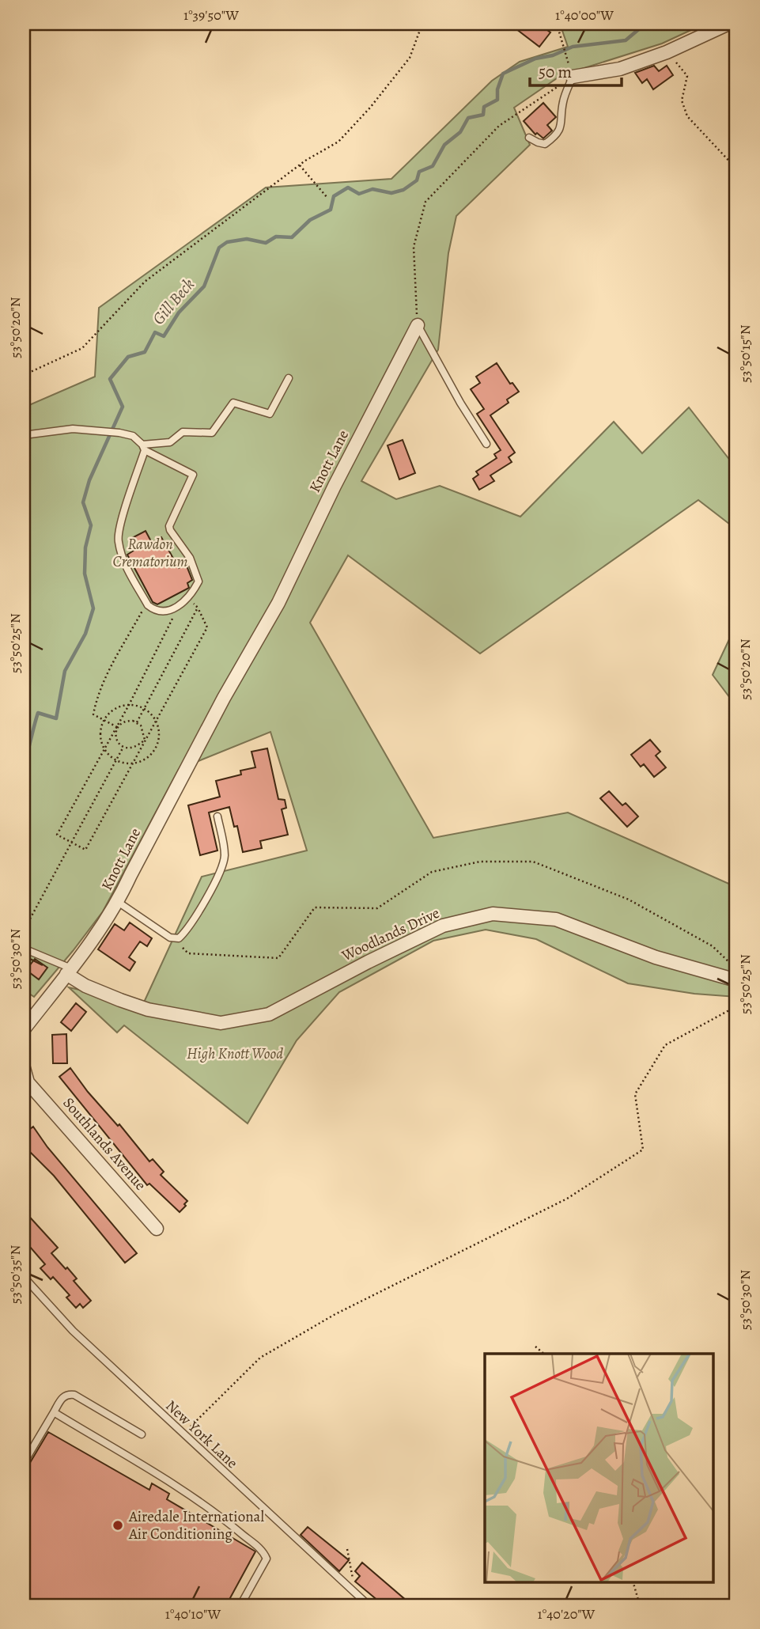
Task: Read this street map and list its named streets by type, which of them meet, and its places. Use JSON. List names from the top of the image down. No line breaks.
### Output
{"streets":{"street":["Knott Lane","Woodlands Drive","Southlands Avenue"],"lane":["New York Lane"]},"crossings":[["Knott Lane","Woodlands Drive"]],"water":["Gill Beck"],"parks":["Rawdon Crematorium","High Knott Wood"],"places":["Airedale International Air Conditioning"],"scale_bar":"50 m","coordinates":["1°39'50\"W","1°40'00\"W","53°50'20\"N","53°50'15\"N","53°50'25\"N","53°50'30\"N","53°50'35\"N","1°40'10\"W","1°40'20\"W"]}
